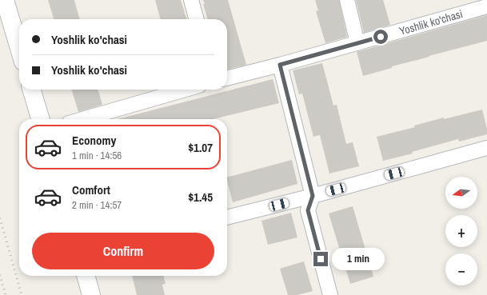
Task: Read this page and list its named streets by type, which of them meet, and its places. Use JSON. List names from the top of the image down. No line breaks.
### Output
{"streets":{"street":["Yoshlik ko'chasi"]},"north":"left","page":{"banner":["Yoshlik ko'chasi","Yoshlik ko'chasi"],"list":[{"name":"Economy","note":"1 min · 14:56","value":"$1.07"},{"name":"Comfort","note":"2 min · 14:57","value":"$1.45"}],"map_buttons":["+","−"],"buttons":"Confirm","bubble":"1 min"}}
